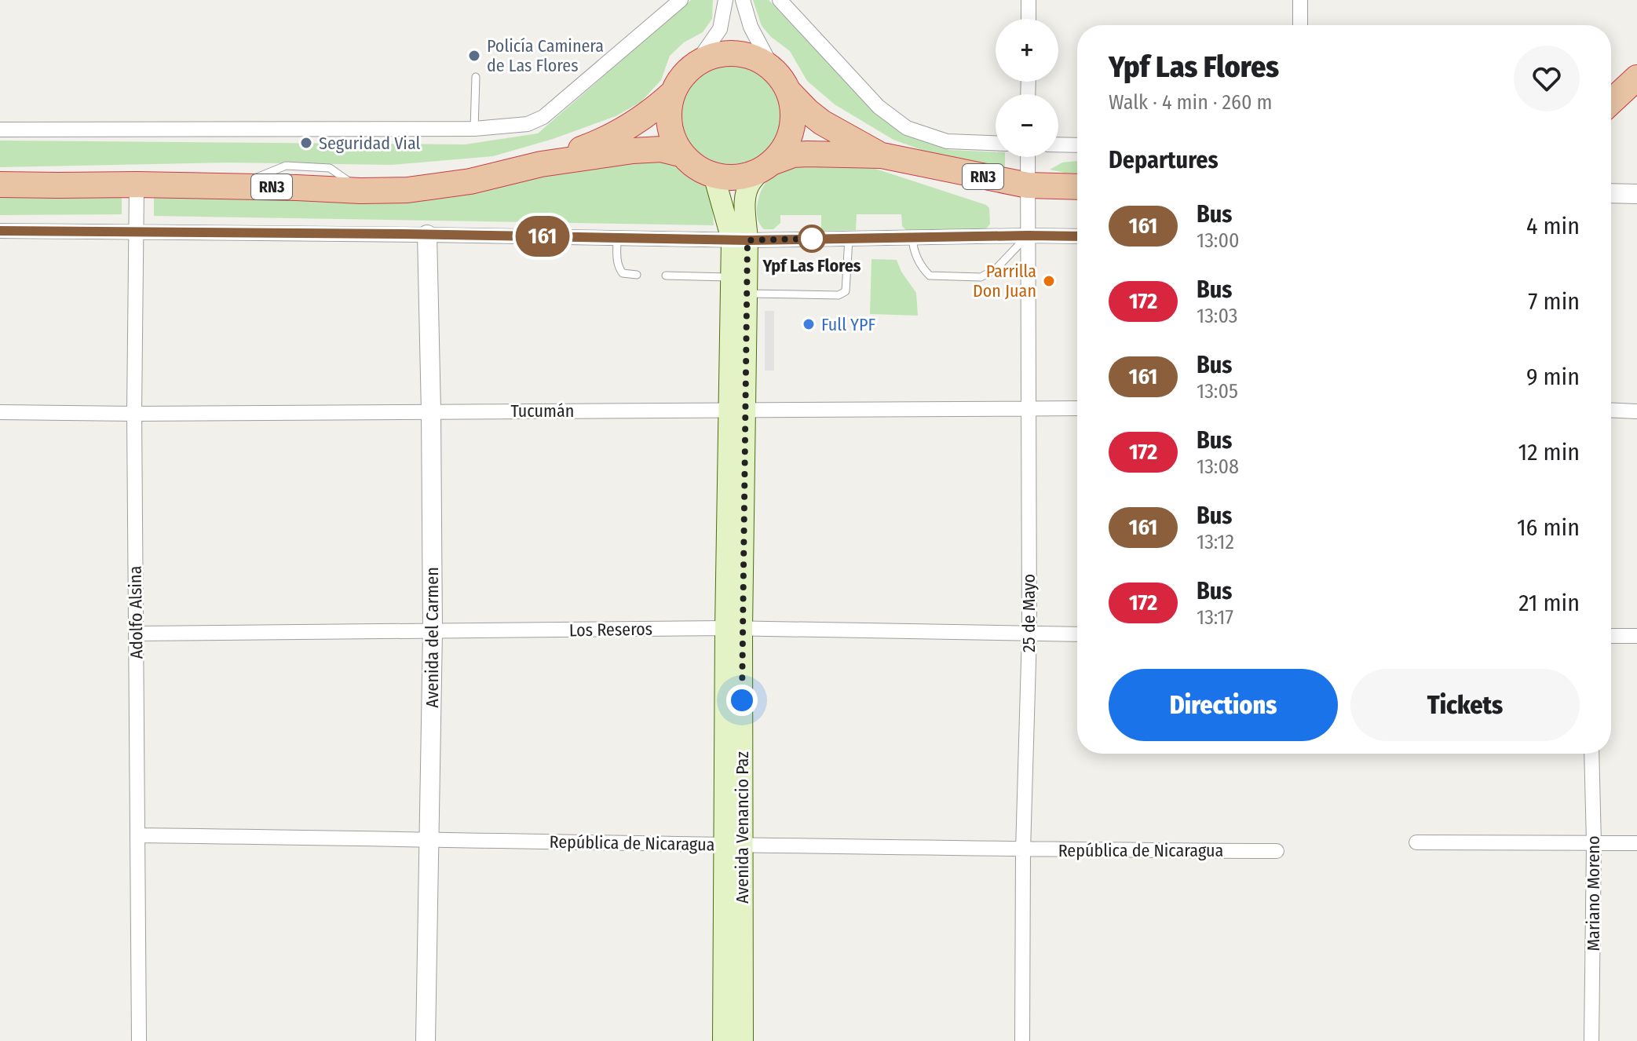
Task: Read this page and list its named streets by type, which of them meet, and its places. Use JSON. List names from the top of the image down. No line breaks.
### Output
{"streets":{"highway":["RN3"],"main road":["Avenida Venancio Paz"],"street":["Tucumán","Adolfo Alsina","25 de Mayo","Los Reseros","Avenida del Carmen","República de Nicaragua","Mariano Moreno"]},"crossings":[["RN3","Adolfo Alsina"],["RN3","25 de Mayo"],["RN3","Avenida Venancio Paz"],["Tucumán","Adolfo Alsina"],["Tucumán","25 de Mayo"],["Tucumán","Avenida del Carmen"],["Tucumán","Avenida Venancio Paz"],["Adolfo Alsina","Los Reseros"],["Adolfo Alsina","República de Nicaragua"],["25 de Mayo","Los Reseros"],["25 de Mayo","República de Nicaragua"],["Los Reseros","Avenida del Carmen"],["Los Reseros","Avenida Venancio Paz"],["Avenida del Carmen","República de Nicaragua"],["Avenida Venancio Paz","República de Nicaragua"]],"places":["Policía Caminera de Las Flores","Seguridad Vial","Ypf Las Flores","Parrilla Don Juan","Full YPF"],"lines":["bus line 161"],"page":{"on_map":"161","map_buttons":["+","−"],"heading":[["Ypf Las Flores","Walk · 4 min · 260 m"],"Departures"],"list":[{"mark":"161","name":"Bus","note":"13:00","value":"4 min"},{"mark":"172","name":"Bus","note":"13:03","value":"7 min"},{"mark":"161","name":"Bus","note":"13:05","value":"9 min"},{"mark":"172","name":"Bus","note":"13:08","value":"12 min"},{"mark":"161","name":"Bus","note":"13:12","value":"16 min"},{"mark":"172","name":"Bus","note":"13:17","value":"21 min"}],"buttons":["Directions","Tickets"]}}
